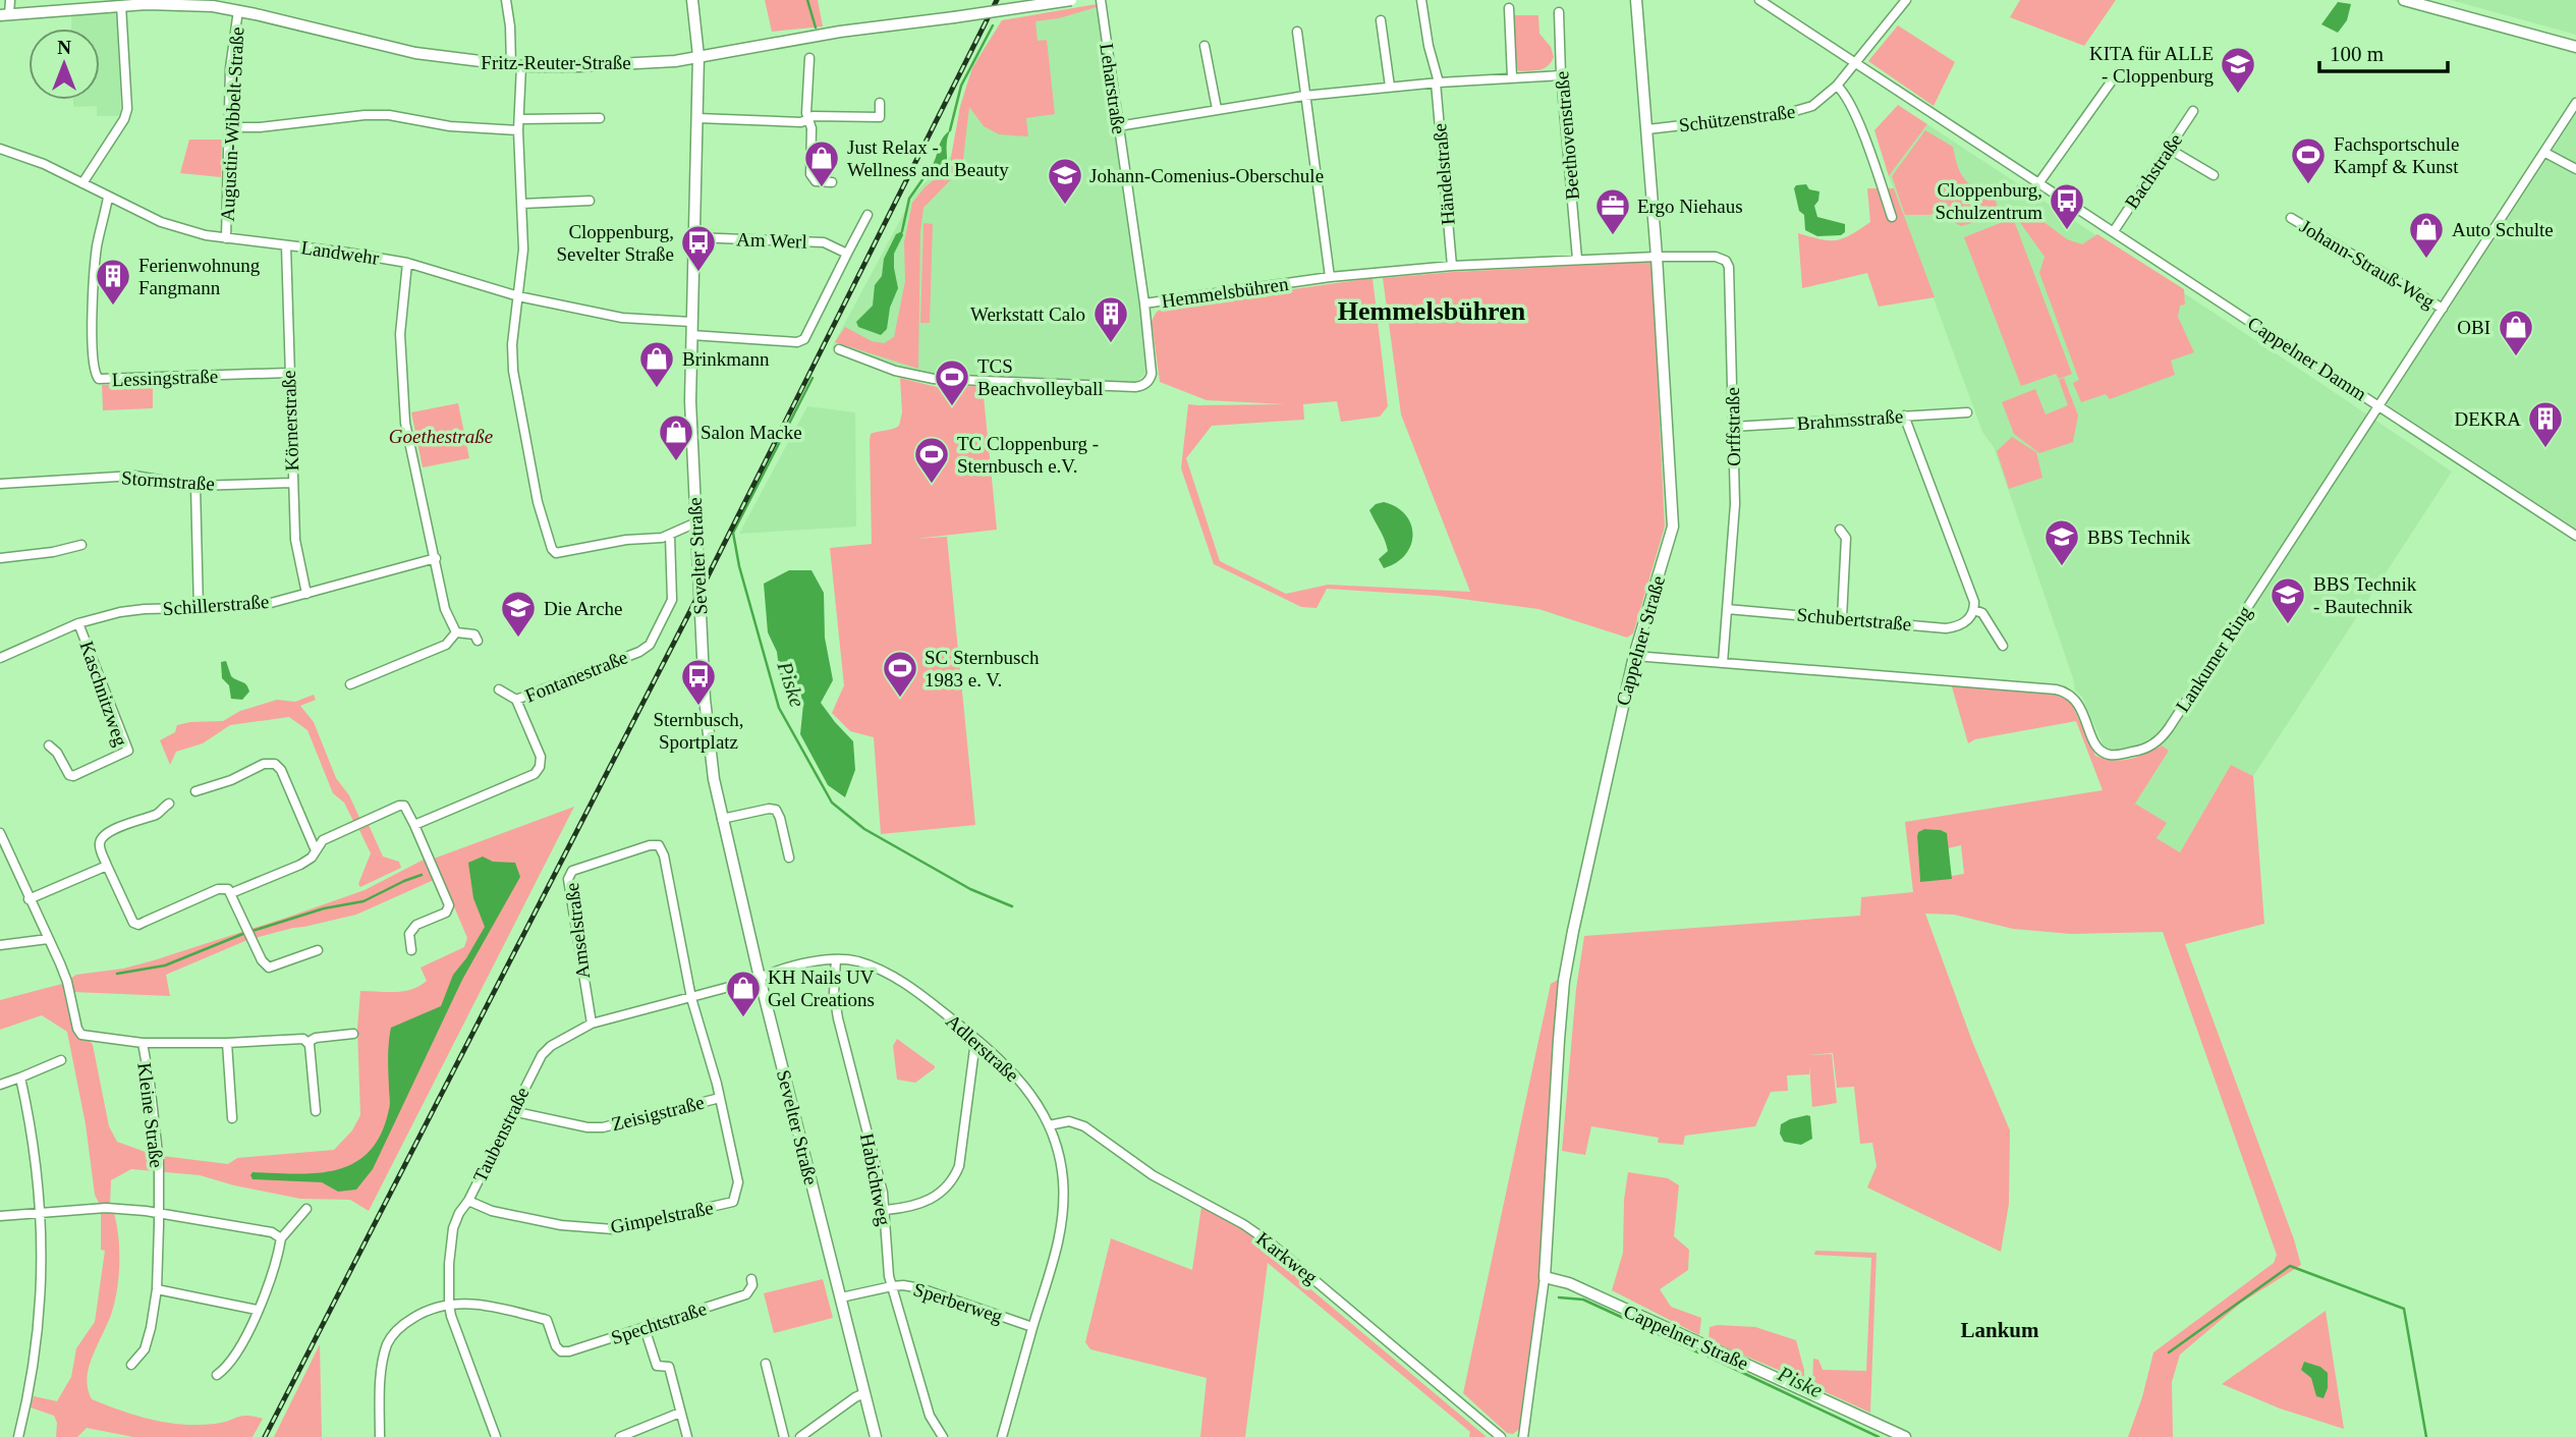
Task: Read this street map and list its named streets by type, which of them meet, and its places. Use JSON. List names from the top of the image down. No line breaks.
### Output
{"streets":{"street":["Fritz-Reuter-Straße","Leharstraße","Schützenstraße","Augustin-Wibbelt-Straße","Beethovenstraße","Bachstraße","Händelstraße","Am Werl","Landwehr","Johann-Strauß-Weg","Hemmelsbühren","Cappelner Damm","Lessingstraße","Brahmsstraße","Körnerstraße","Orffstraße","Stormstraße","Sevelter Straße","Schillerstraße","Schubertstraße","Cappelner Straße","Lankumer Ring","Fontanestraße","Kaschnitzweg","Amselstraße","Adlerstraße","Zeisigstraße","Kleine Straße","Taubenstraße","Habichtweg","Gimpelstraße","Karkweg","Sperberweg","Spechtstraße"]},"crossings":[["Fritz-Reuter-Straße","Augustin-Wibbelt-Straße"],["Fritz-Reuter-Straße","Sevelter Straße"],["Leharstraße","Hemmelsbühren"],["Schützenstraße","Cappelner Damm"],["Schützenstraße","Cappelner Straße"],["Augustin-Wibbelt-Straße","Landwehr"],["Beethovenstraße","Hemmelsbühren"],["Bachstraße","Cappelner Damm"],["Händelstraße","Hemmelsbühren"],["Am Werl","Sevelter Straße"],["Landwehr","Lessingstraße"],["Landwehr","Körnerstraße"],["Landwehr","Sevelter Straße"],["Johann-Strauß-Weg","Lankumer Ring"],["Hemmelsbühren","Orffstraße"],["Hemmelsbühren","Cappelner Straße"],["Cappelner Damm","Lankumer Ring"],["Lessingstraße","Körnerstraße"],["Brahmsstraße","Orffstraße"],["Körnerstraße","Stormstraße"],["Körnerstraße","Schillerstraße"],["Orffstraße","Schubertstraße"],["Orffstraße","Cappelner Straße"],["Orffstraße","Lankumer Ring"],["Sevelter Straße","Adlerstraße"],["Sevelter Straße","Taubenstraße"],["Sevelter Straße","Sperberweg"],["Schillerstraße","Kaschnitzweg"],["Cappelner Straße","Lankumer Ring"],["Amselstraße","Taubenstraße"],["Amselstraße","Gimpelstraße"],["Adlerstraße","Taubenstraße"],["Adlerstraße","Habichtweg"],["Adlerstraße","Karkweg"],["Adlerstraße","Sperberweg"],["Zeisigstraße","Taubenstraße"],["Zeisigstraße","Gimpelstraße"],["Taubenstraße","Gimpelstraße"],["Taubenstraße","Spechtstraße"],["Habichtweg","Sperberweg"]],"districts":["Hemmelsbühren","Lankum"],"water":["Piske"],"parks":["Goethestraße"],"places":{"school or university":["KITA für ALLE - Cloppenburg","Johann-Comenius-Oberschule","BBS Technik","BBS Technik - Bautechnik","Die Arche"],"sports":["Fachsportschule Kampf & Kunst","TCS Beachvolleyball","TC Cloppenburg - Sternbusch e.V.","SC Sternbusch 1983 e. V."],"shop":["Just Relax - Wellness and Beauty","Auto Schulte","OBI","Brinkmann","Salon Macke","KH Nails UV Gel Creations"],"bus stop":["Cloppenburg, Schulzentrum","Cloppenburg, Sevelter Straße","Sternbusch, Sportplatz"],"office":["Ergo Niehaus"],"building":["Ferienwohnung Fangmann","Werkstatt Calo","DEKRA"]},"scale_bar":"100 m","north":"top"}
